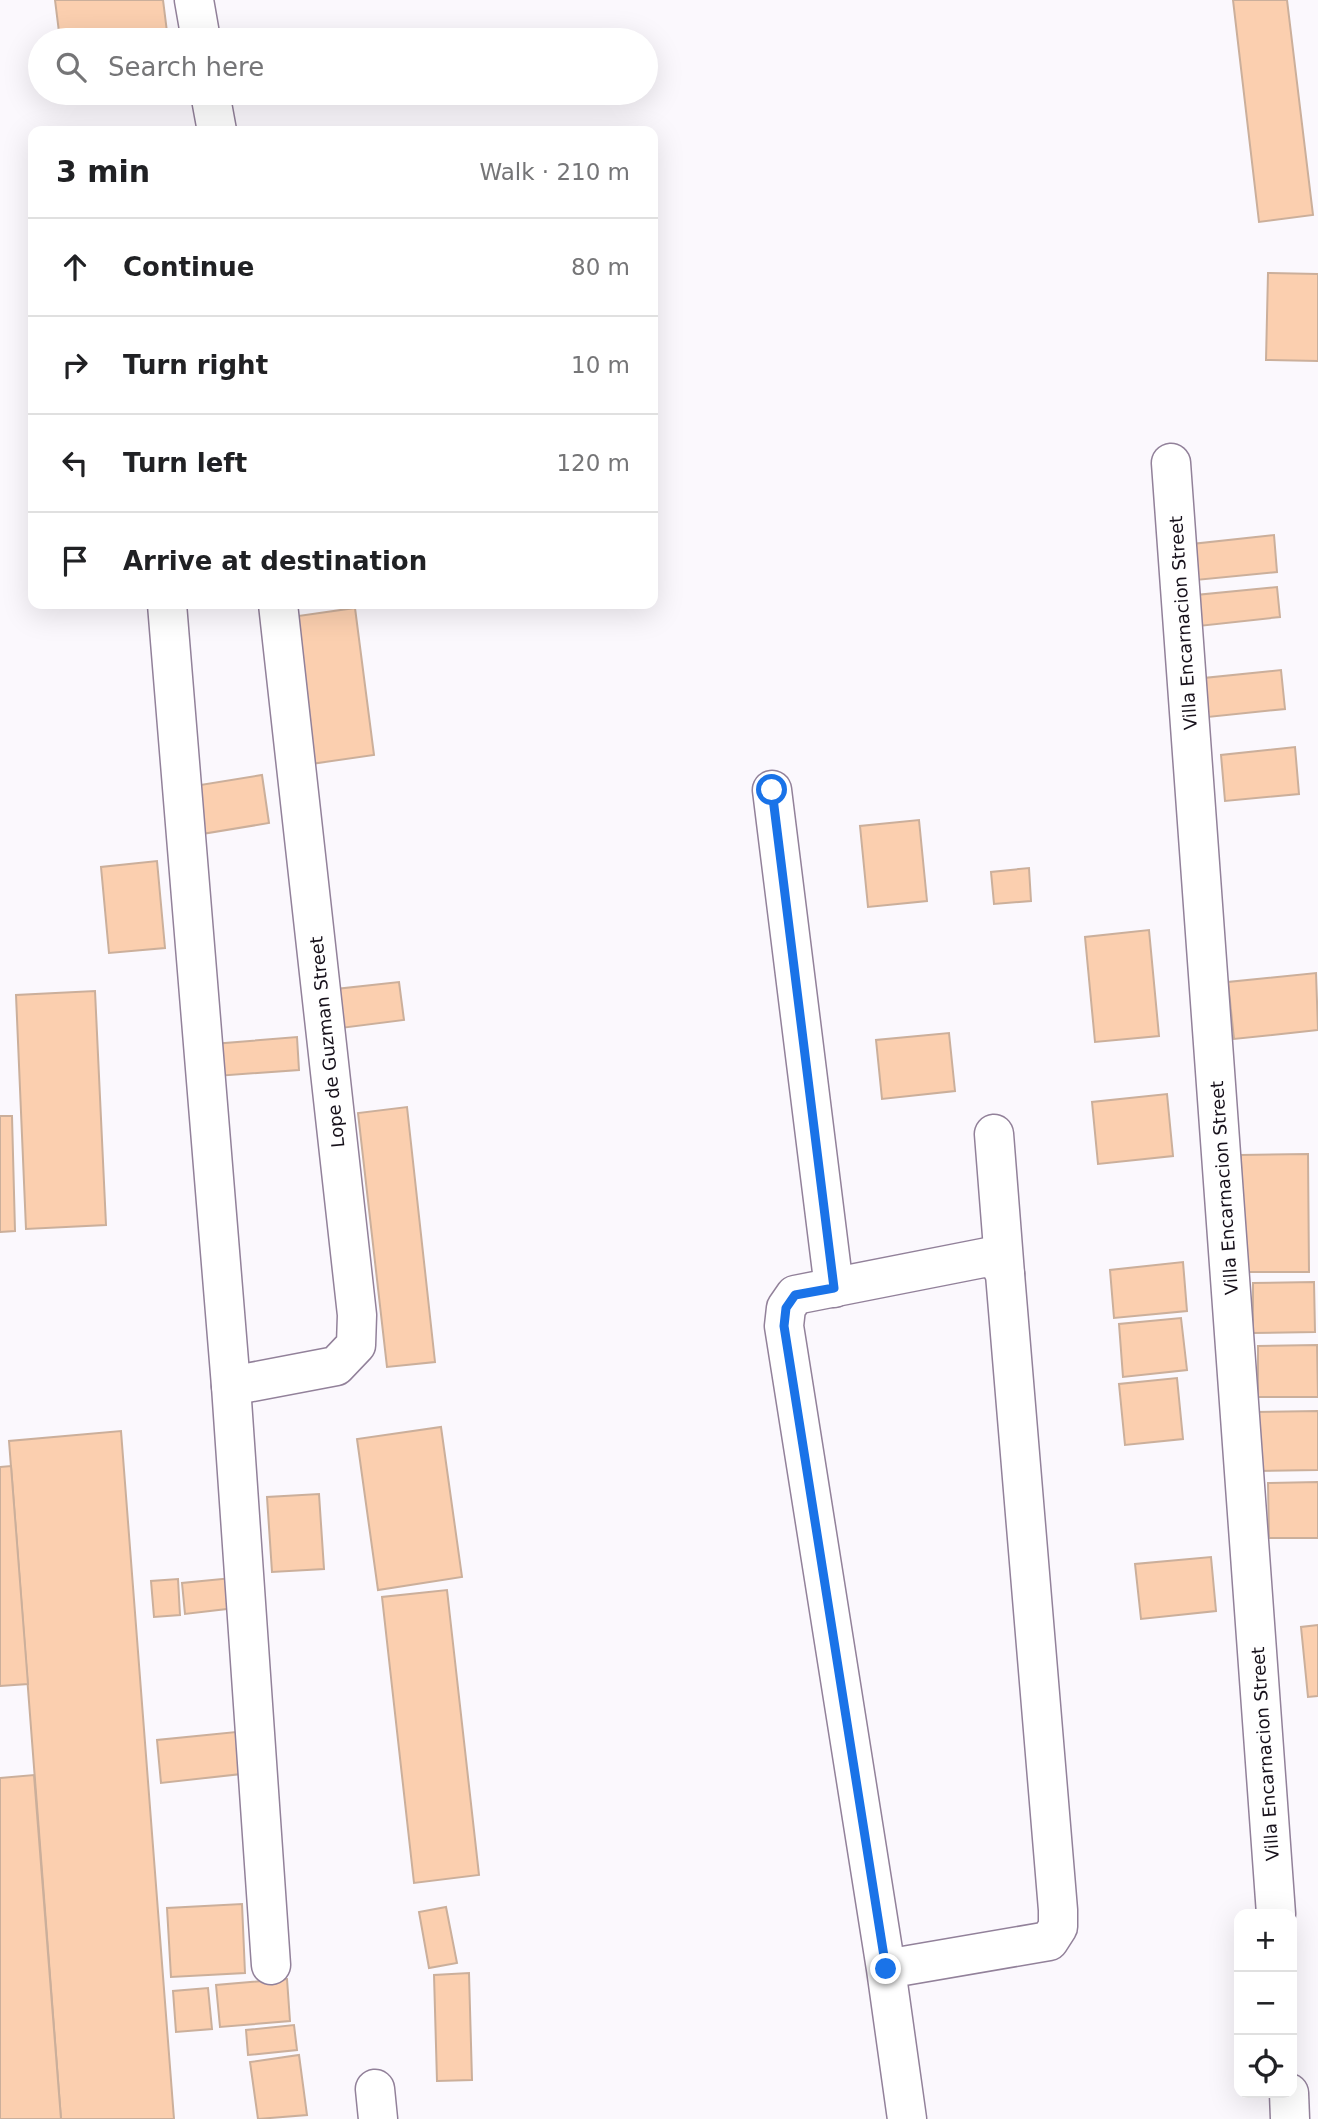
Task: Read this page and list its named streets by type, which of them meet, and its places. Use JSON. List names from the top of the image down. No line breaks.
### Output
{"streets":{"street":["Villa Encarnacion Street","Lope de Guzman Street"]},"page":{"search":"Search here","heading":["3 min","Walk · 210 m"],"list":[["Continue","80 m"],["Turn right","10 m"],["Turn left","120 m"],"Arrive at destination"],"map_buttons":["+","−"]}}
